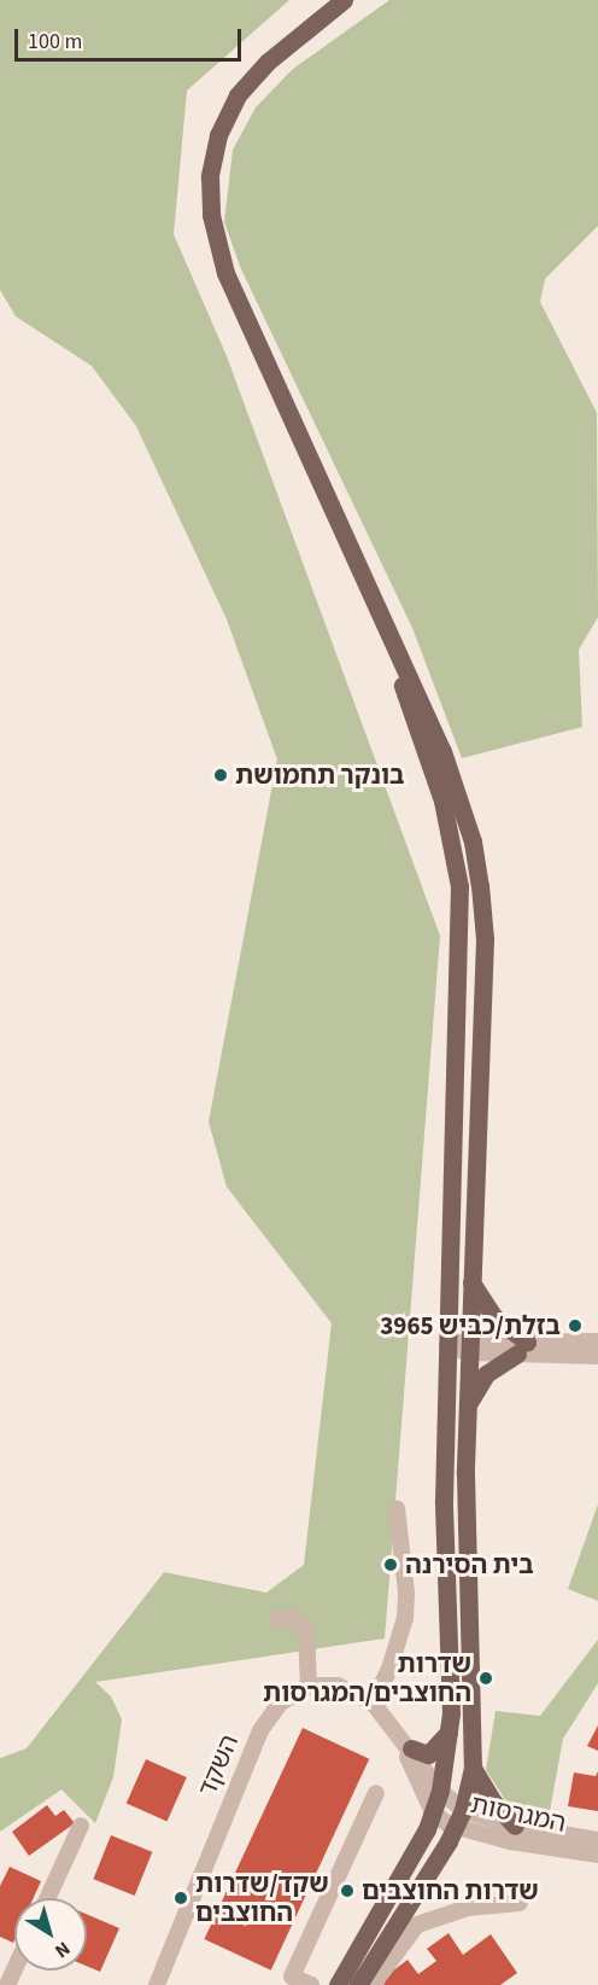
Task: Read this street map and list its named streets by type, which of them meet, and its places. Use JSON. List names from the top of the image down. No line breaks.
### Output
{"streets":{"street":["השקד","המגרסות"]},"places":["בונקר תחמושת","בזלת/כביש 3965","בית הסירנה","שדרות החוצבים/המגרסות","שדרות החוצבים","שקד/שדרות החוצבים"],"scale_bar":"100 m","north":"bottom right"}
